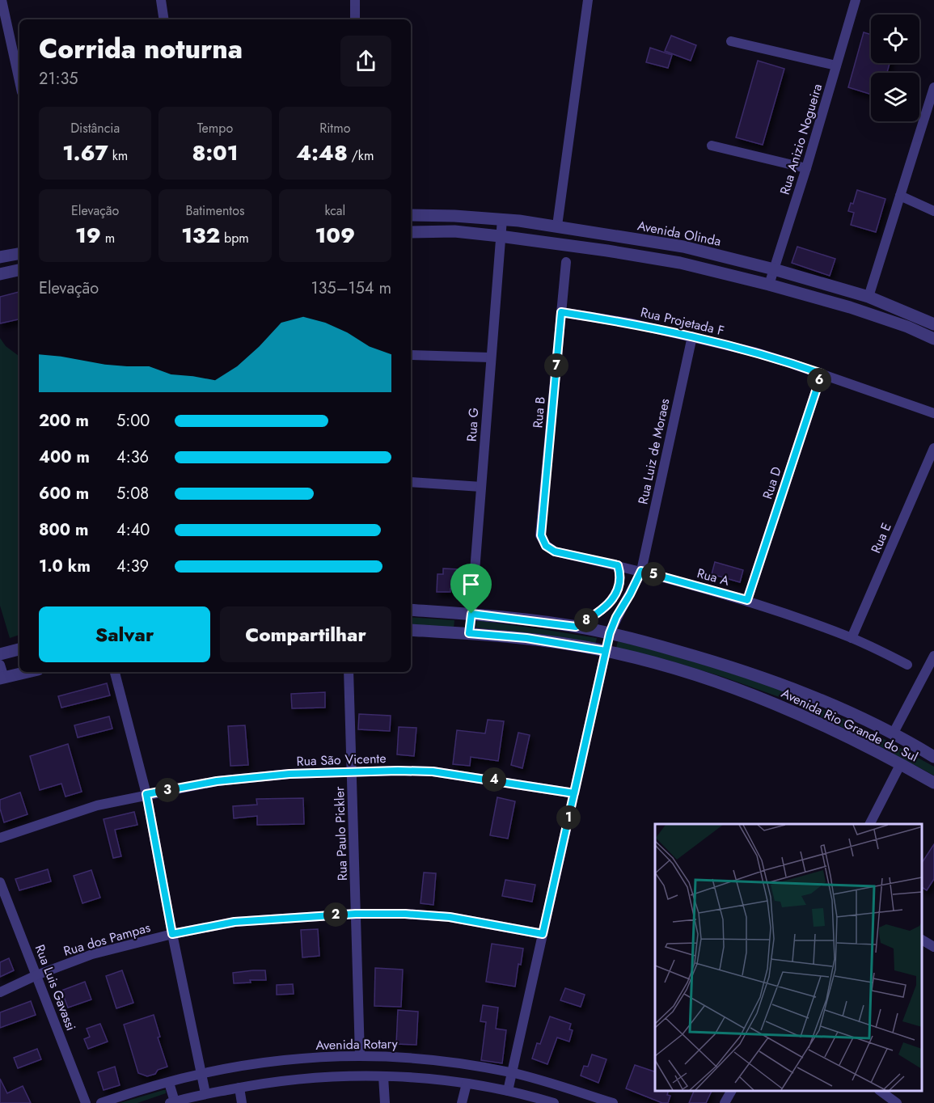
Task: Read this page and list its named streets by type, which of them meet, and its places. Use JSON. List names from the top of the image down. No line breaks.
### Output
{"streets":{"street":["Rua Anizio Nogueira","Avenida Olinda","Rua Projetada F","Rua B","Rua G","Rua Luiz de Moraes","Rua D","Rua E","Rua A","Avenida Rio Grande do Sul","Rua São Vicente","Rua Paulo Pickler","Rua dos Pampas","Rua Luis Gavassi","Avenida Rotary"]},"crossings":[["Rua Anizio Nogueira","Avenida Olinda"],["Avenida Olinda","Rua G"],["Rua Projetada F","Rua B"],["Rua Projetada F","Rua Luiz de Moraes"],["Rua Projetada F","Rua D"],["Rua B","Rua A"],["Rua G","Avenida Rio Grande do Sul"],["Rua Luiz de Moraes","Rua A"],["Rua Luiz de Moraes","Avenida Rio Grande do Sul"],["Rua D","Rua A"],["Rua E","Rua A"],["Rua São Vicente","Rua Paulo Pickler"],["Rua Paulo Pickler","Rua dos Pampas"],["Rua Paulo Pickler","Avenida Rotary"],["Rua dos Pampas","Rua Luis Gavassi"]],"page":{"heading":["Corrida noturna","21:35"],"stats":[["Distância","1.67 km"],["Tempo","8:01"],["Ritmo","4:48 /km"],["Elevação","19 m"],["Batimentos","132 bpm"],["kcal","109"]],"chart":["Elevação","135–154 m"],"pins":["7","6","5","8","4","3","1","2"],"list":[{"name":"200 m","note":"5:00"},{"name":"400 m","note":"4:36"},{"name":"600 m","note":"5:08"},{"name":"800 m","note":"4:40"},{"name":"1.0 km","note":"4:39"}],"buttons":["Salvar","Compartilhar"]}}
